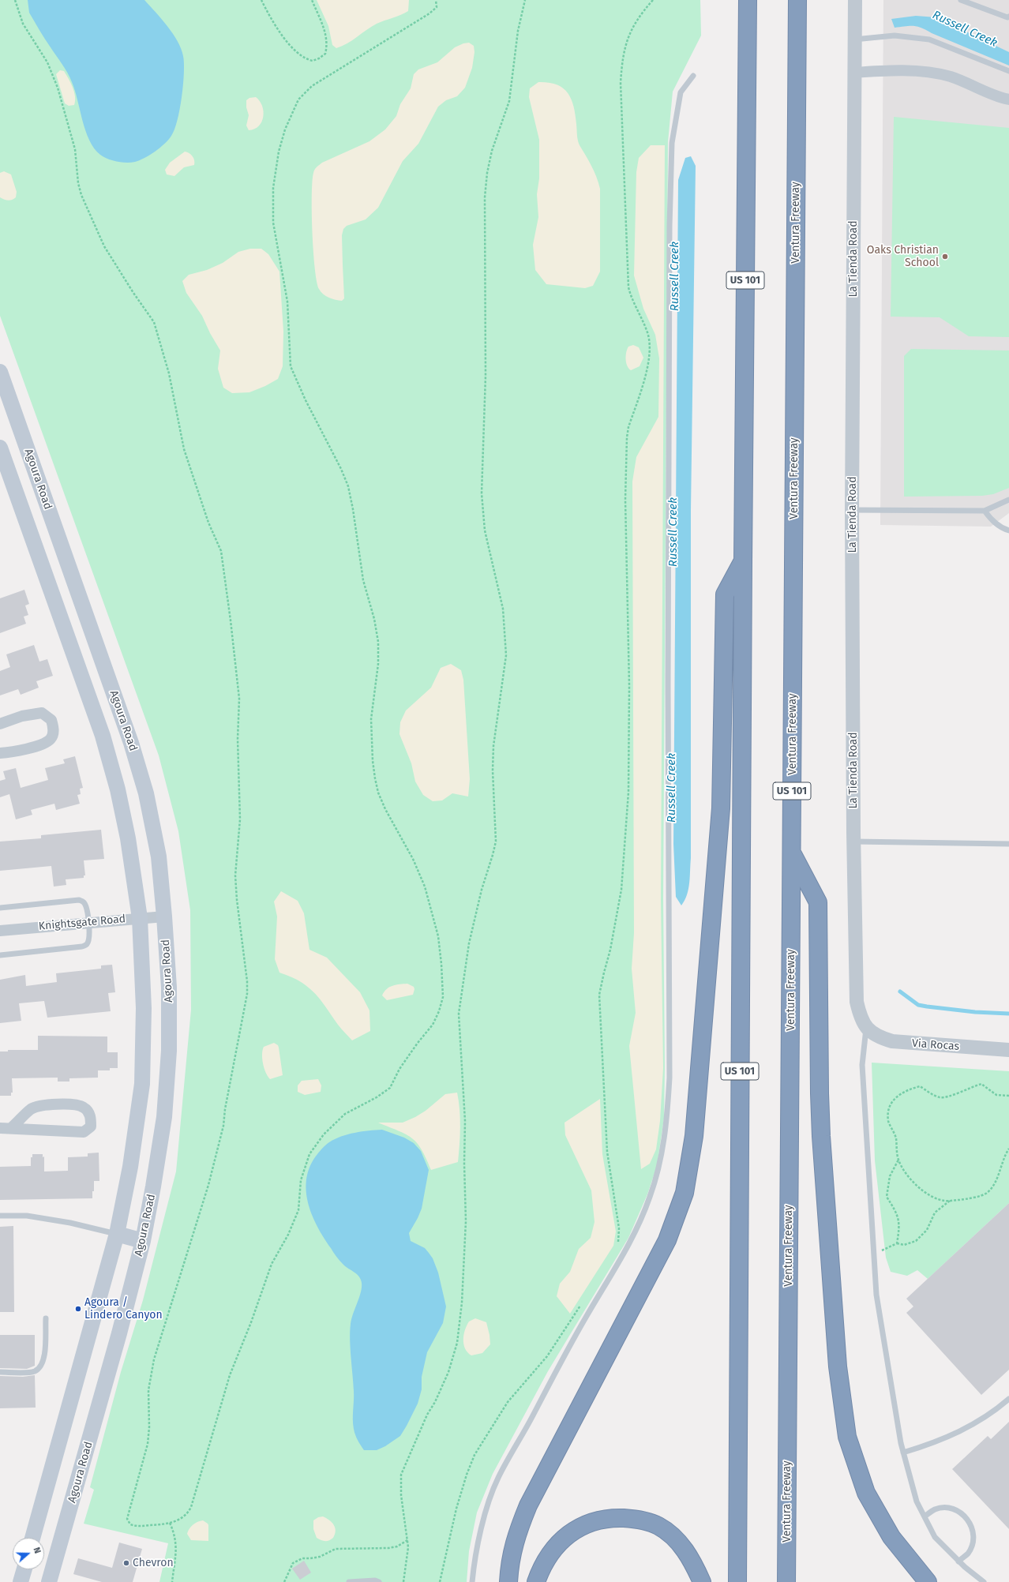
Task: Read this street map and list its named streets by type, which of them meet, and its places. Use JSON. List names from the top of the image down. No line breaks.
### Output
{"streets":{"highway":["Ventura Freeway","US 101"],"main road":["Agoura Road"],"street":["La Tienda Road","Knightsgate Road","Via Rocas"]},"crossings":[["La Tienda Road","Via Rocas"],["Agoura Road","Knightsgate Road"]],"water":["Russell Creek"],"places":["Oaks Christian School","Agoura / Lindero Canyon","Chevron"],"north":"right"}
